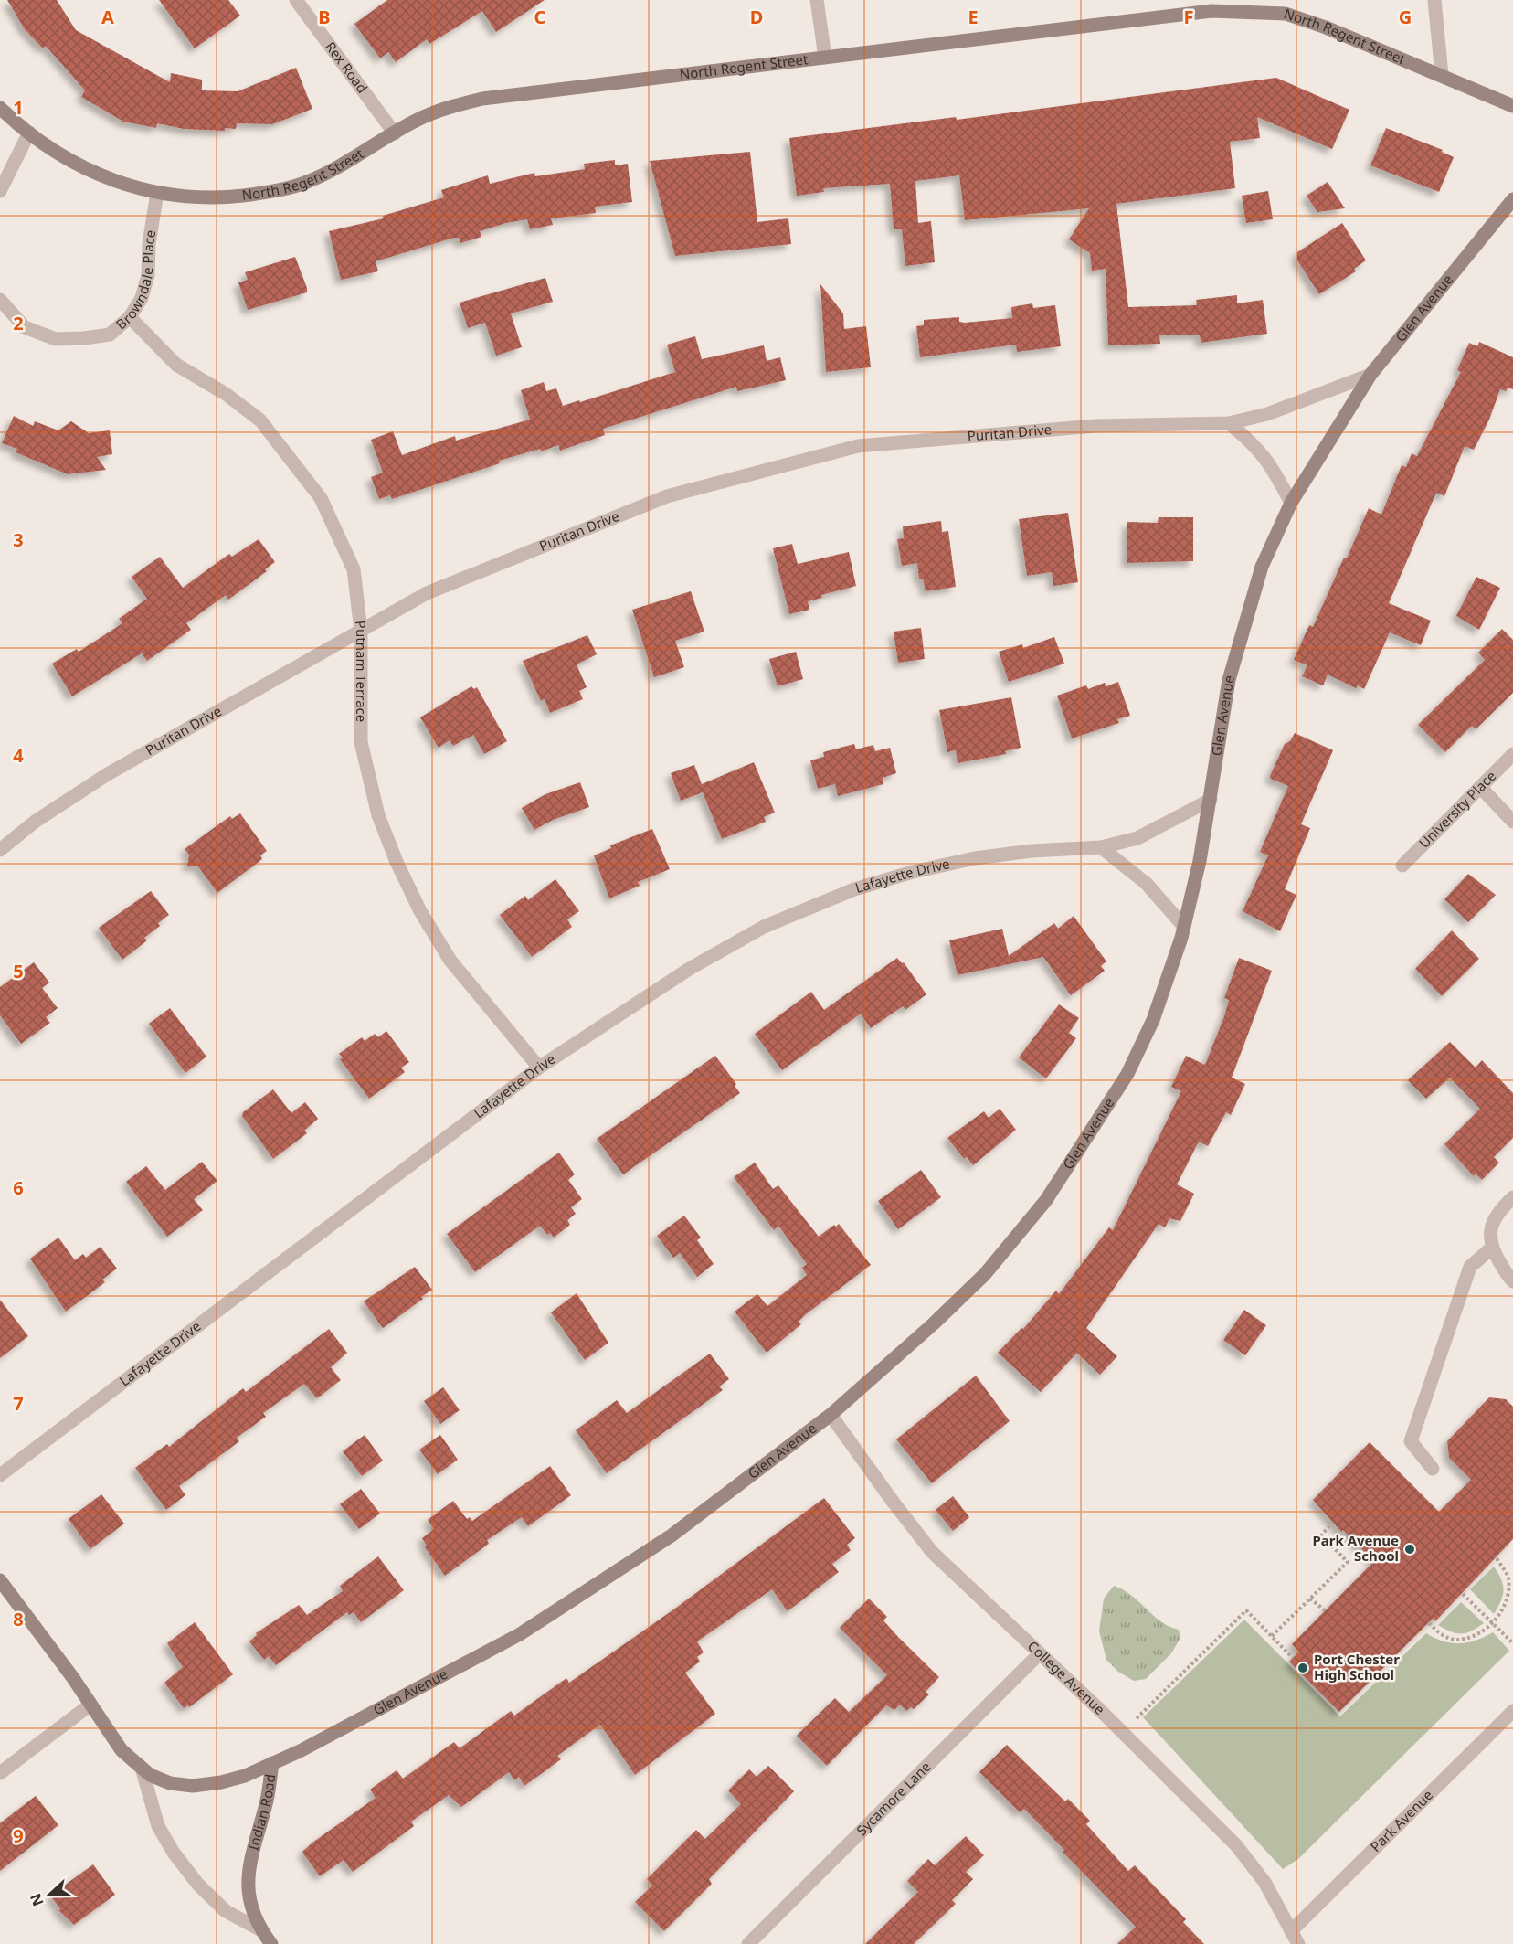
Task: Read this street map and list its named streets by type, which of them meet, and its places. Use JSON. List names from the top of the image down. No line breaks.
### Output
{"streets":{"street":["North Regent Street","Rex Road","Browndale Place","Glen Avenue","Puritan Drive","Putnam Terrace","University Place","Lafayette Drive","College Avenue","Sycamore Lane","Indian Road","Park Avenue"]},"crossings":[["North Regent Street","Rex Road"],["North Regent Street","Browndale Place"],["Browndale Place","Putnam Terrace"],["Glen Avenue","Puritan Drive"],["Glen Avenue","Lafayette Drive"],["Glen Avenue","College Avenue"],["Glen Avenue","Indian Road"],["Puritan Drive","Putnam Terrace"],["Putnam Terrace","Lafayette Drive"],["College Avenue","Sycamore Lane"],["College Avenue","Park Avenue"]],"places":["Park Avenue School","Port Chester High School"],"north":"left","grid":{"columns":["A","B","C","D","E","F","G"],"rows":["1","2","3","4","5","6","7","8","9"]}}
